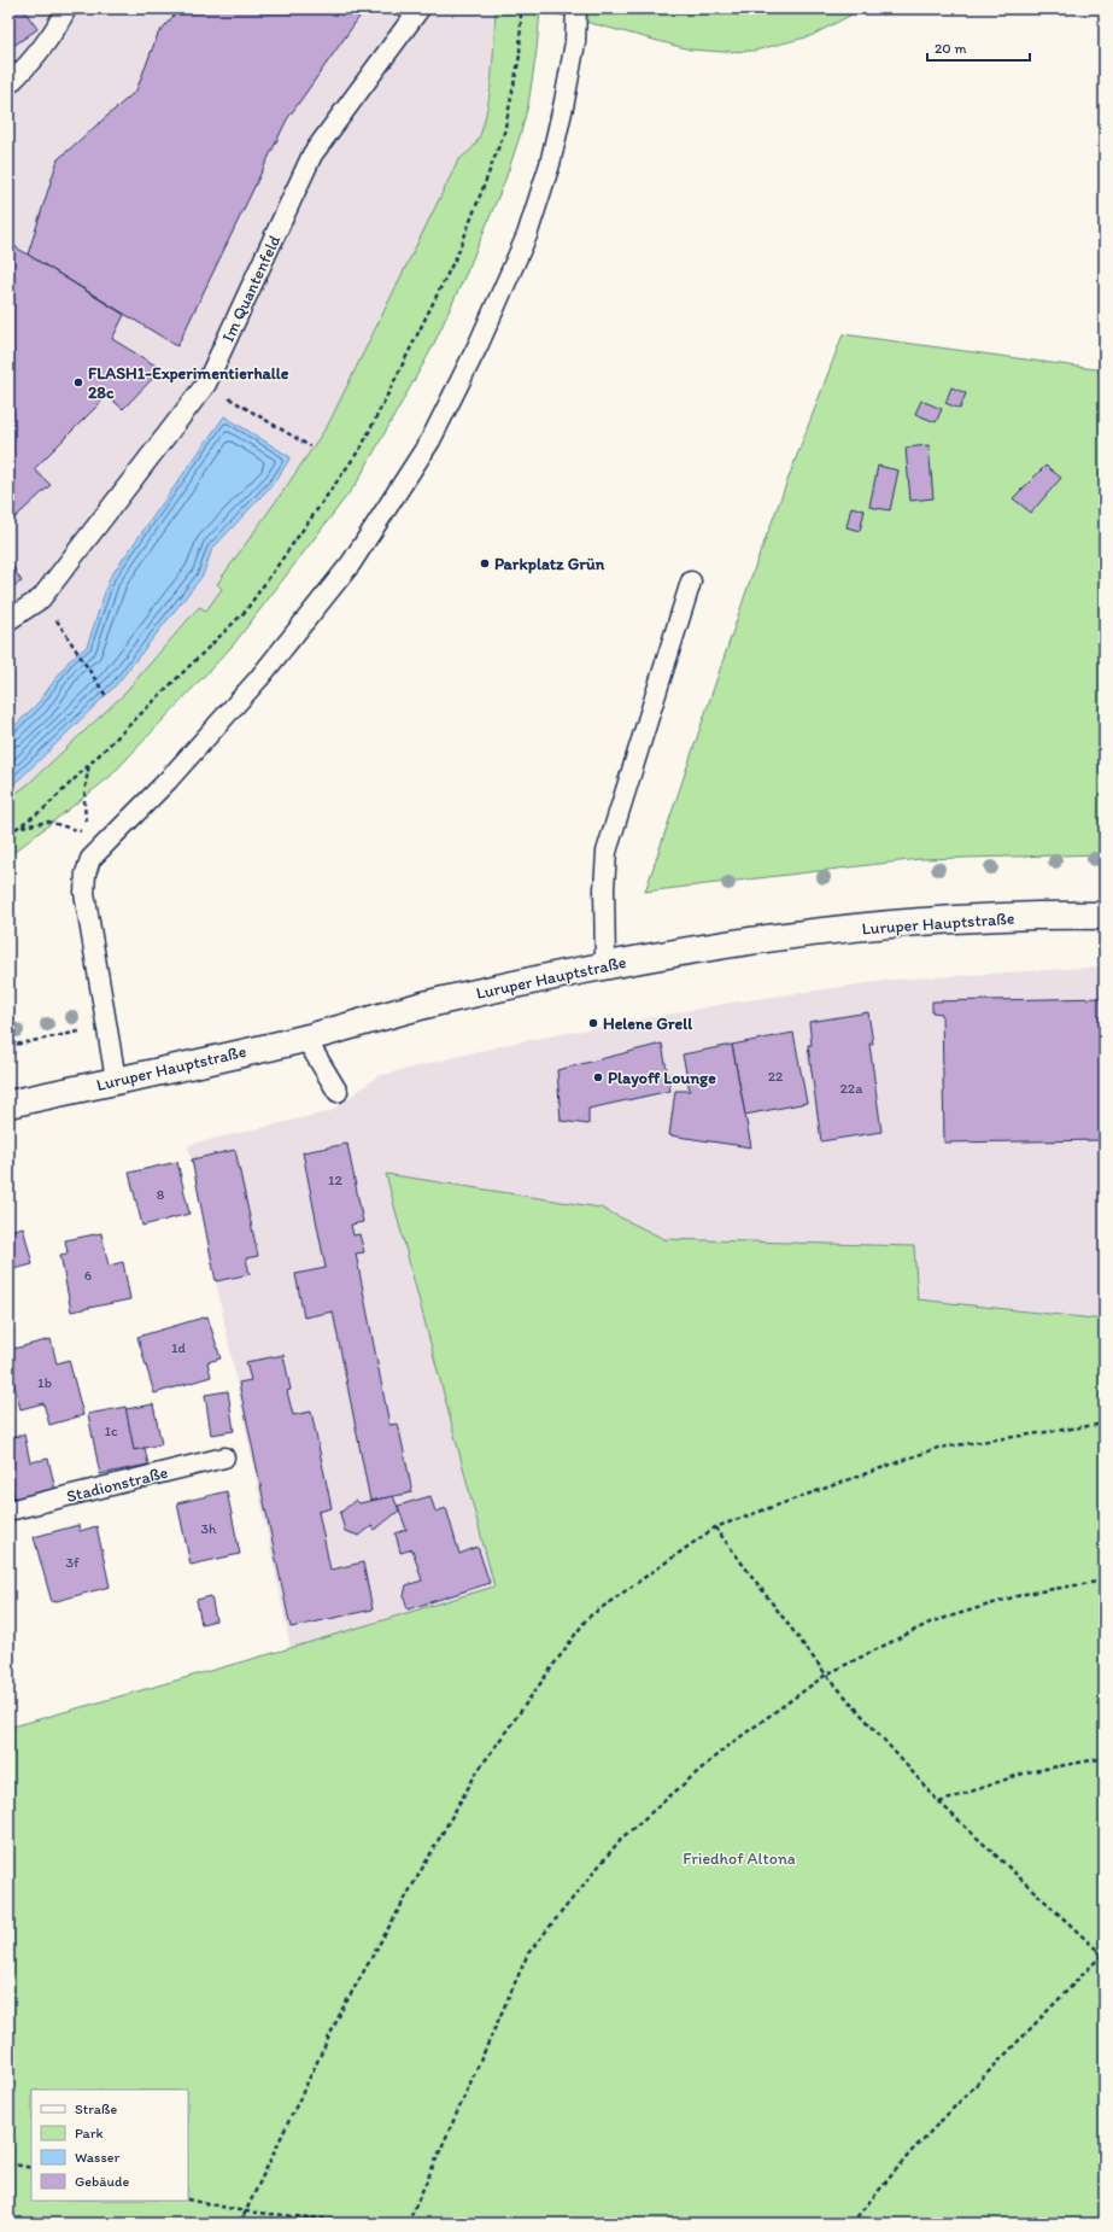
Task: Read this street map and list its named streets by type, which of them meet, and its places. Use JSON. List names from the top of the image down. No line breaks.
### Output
{"streets":{"main road":["Luruper Hauptstraße"],"lane":["Im Quantenfeld","Stadionstraße"]},"parks":["Friedhof Altona"],"places":["FLASH1-Experimentierhalle 28c","Parkplatz Grün","Helene Grell","Playoff Lounge"],"house_numbers":["22","22a","12","8","6","1d","1b","1c","3h","3f"],"legend":["Straße","Park","Wasser","Gebäude"],"scale_bar":"20 m"}
